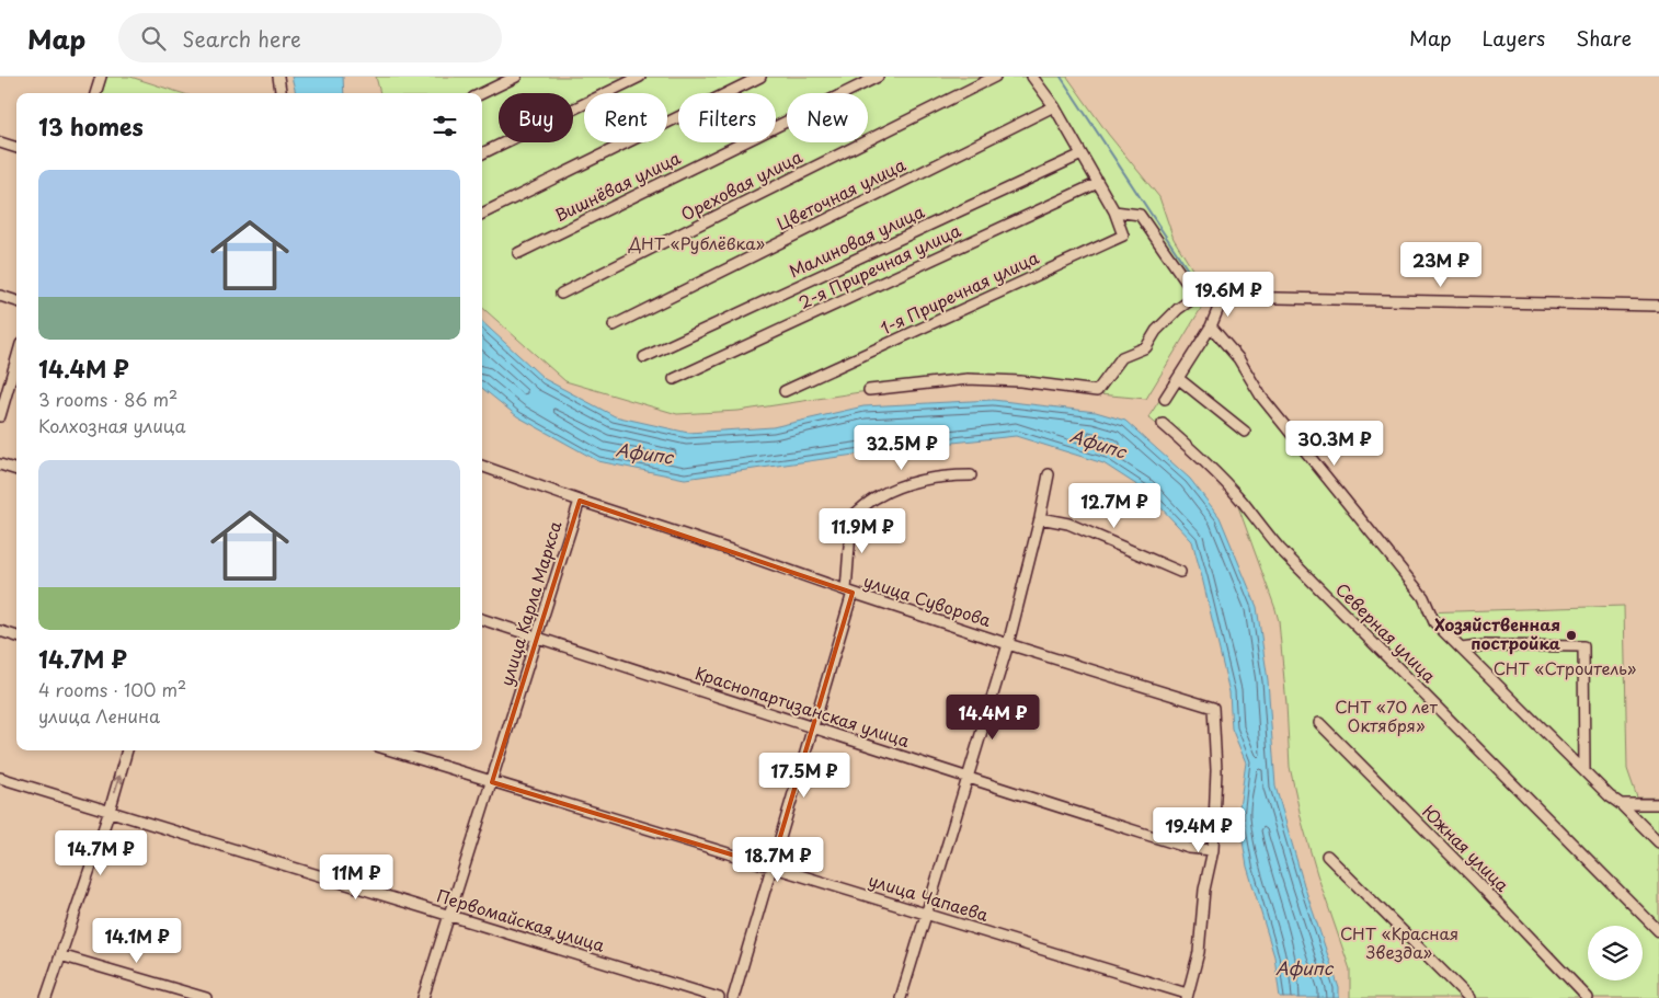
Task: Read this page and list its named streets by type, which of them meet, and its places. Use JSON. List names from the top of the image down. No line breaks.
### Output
{"streets":{"street":["Ореховая улица","Вишнёвая улица","Цветочная улица","Малиновая улица","2-я Приречная улица","1-я Приречная улица","улица Суворова","улица Карла Маркса","Северная улица","Краснопартизанская улица","Южная улица","улица Чапаева","Первомайская улица"]},"crossings":[["улица Суворова","улица Карла Маркса"],["улица Суворова","Краснопартизанская улица"],["улица Карла Маркса","Краснопартизанская улица"],["улица Карла Маркса","улица Чапаева"],["улица Карла Маркса","Первомайская улица"]],"water":["Афипс"],"parks":["ДНТ «Рублёвка»","СНТ «Строитель»","СНТ «70 лет Октября»","СНТ «Красная Звезда»"],"places":["Хозяйственная постройка"],"page":{"header":"Map","search":"Search here","nav":["Map","Layers","Share"],"chip":["Buy","Rent","Filters","New"],"heading":"13 homes","list":[{"name":"14.4M ₽","note":"3 rooms · 86 m² · Колхозная улица"},{"name":"14.7M ₽","note":"4 rooms · 100 m² · улица Ленина"}],"price":["23M ₽","19.6M ₽","30.3M ₽","32.5M ₽","12.7M ₽","11.9M ₽","14.4M ₽","17.5M ₽","19.4M ₽","14.7M ₽","18.7M ₽","11M ₽","14.1M ₽"]}}
